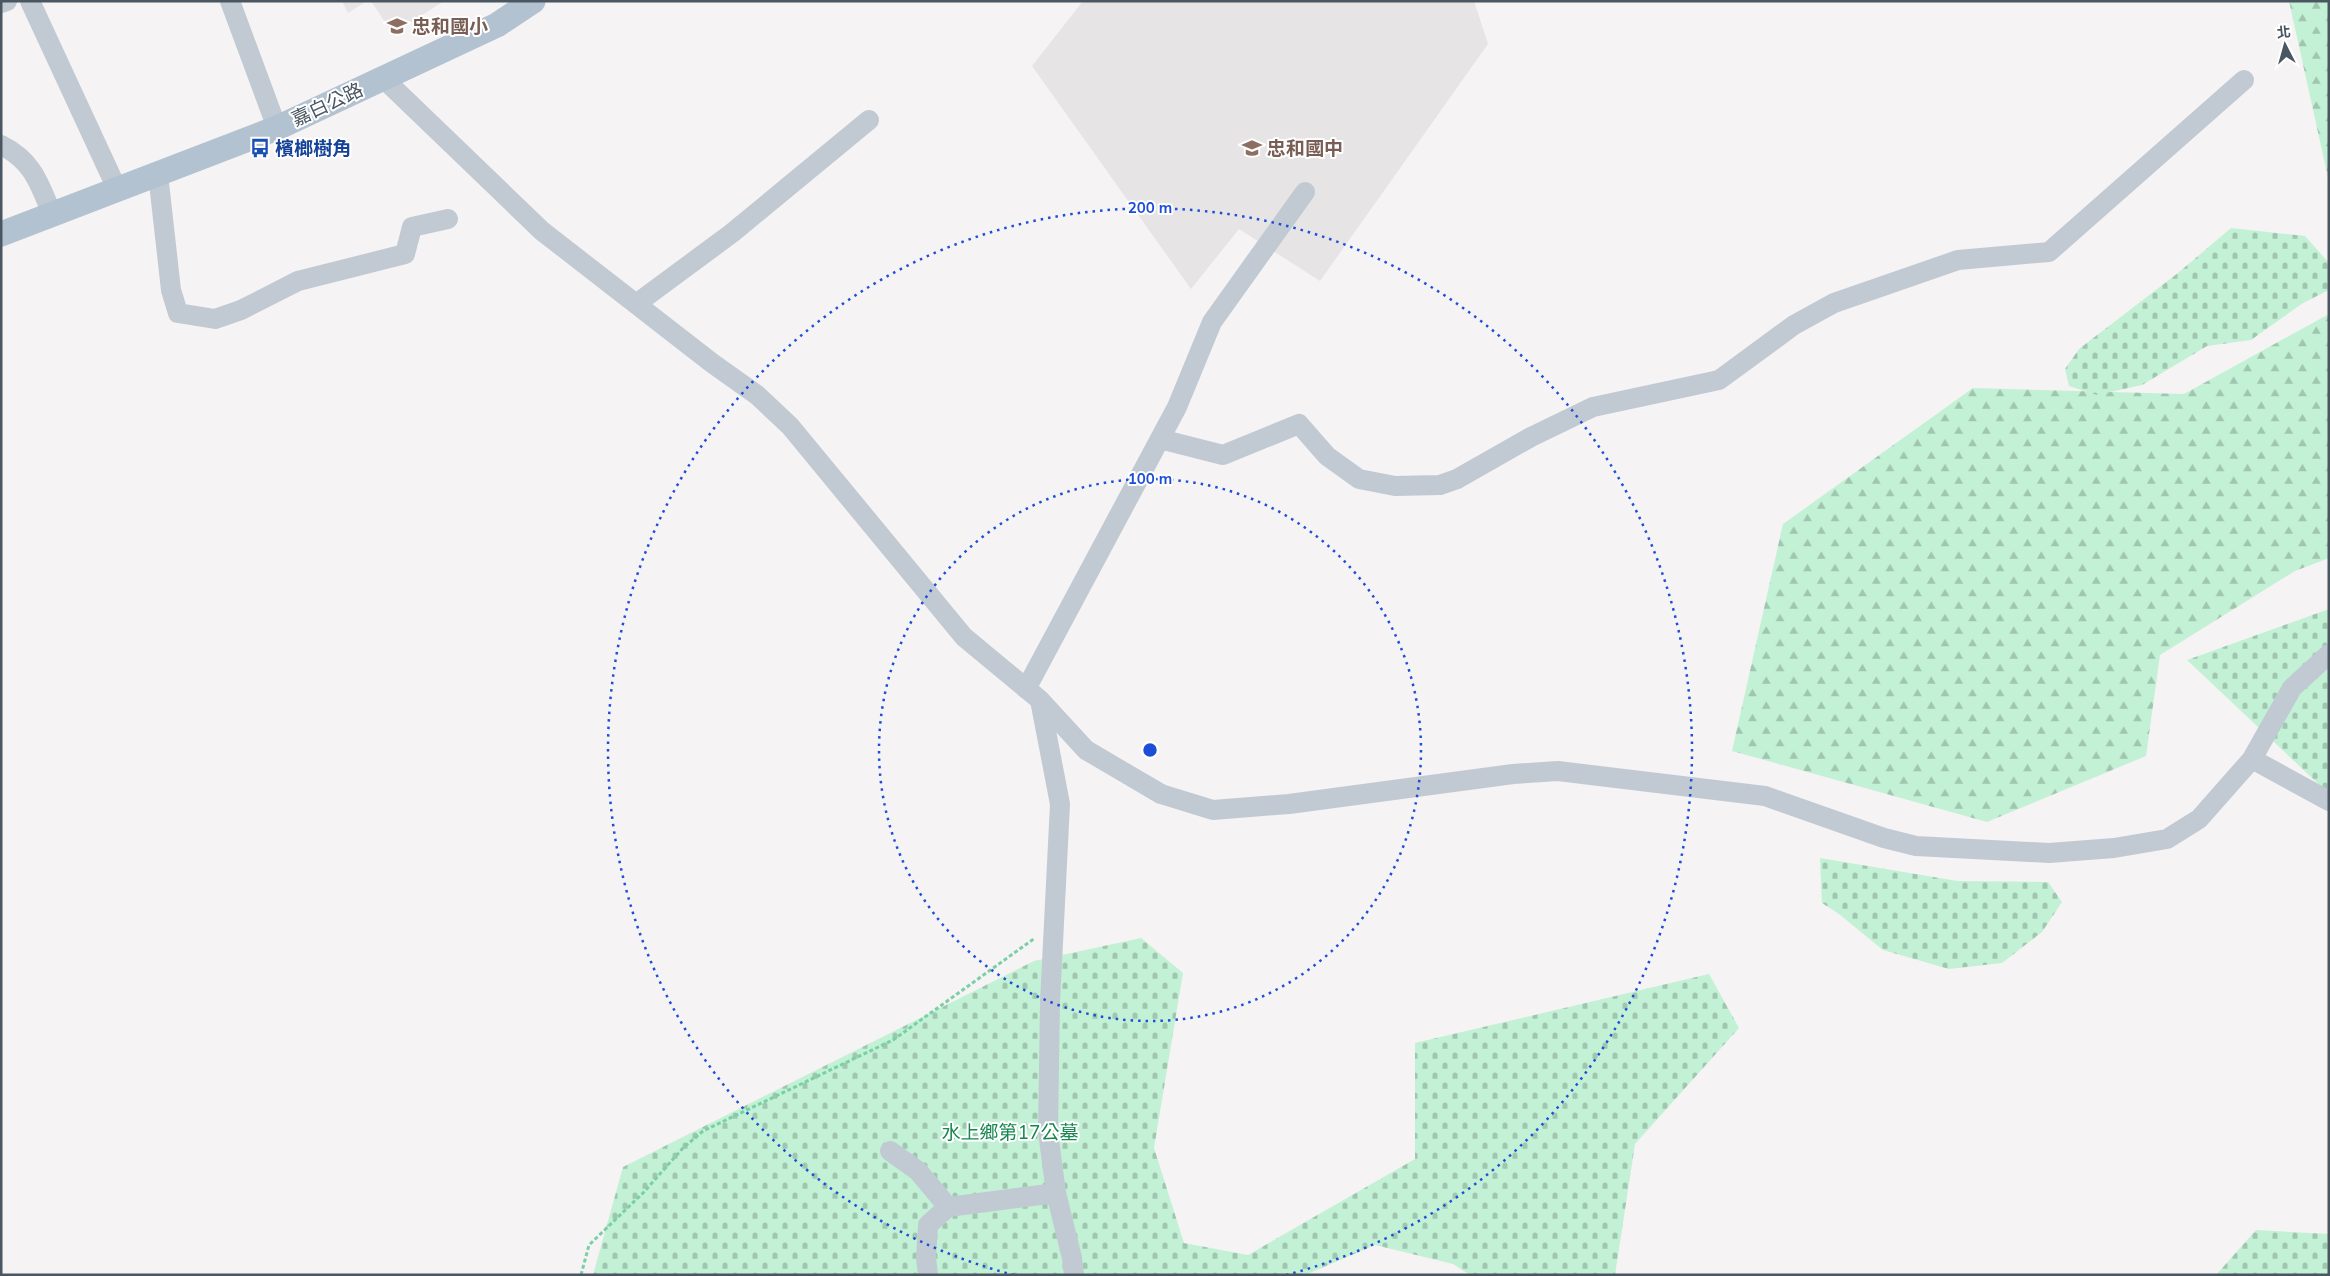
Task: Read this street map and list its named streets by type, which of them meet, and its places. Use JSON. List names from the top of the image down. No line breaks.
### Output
{"streets":{"main road":["嘉白公路"]},"parks":["水上鄉第17公墓"],"places":{"school or university":["忠和國小","忠和國中"],"bus stop":["檳榔樹角"]},"north":"top","rings":["200 m","100 m"]}
